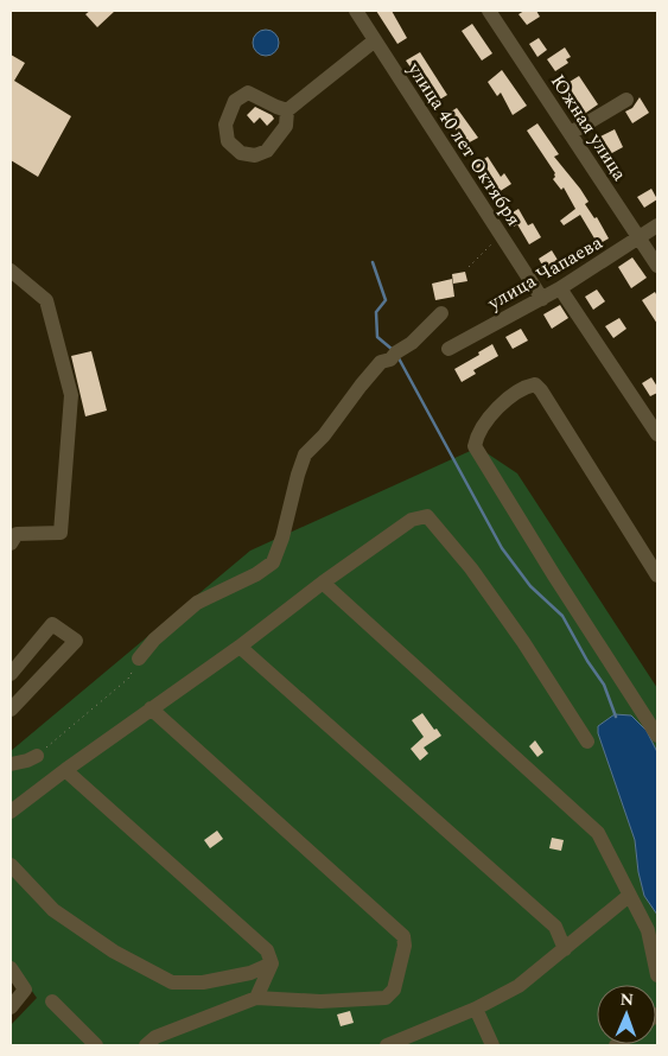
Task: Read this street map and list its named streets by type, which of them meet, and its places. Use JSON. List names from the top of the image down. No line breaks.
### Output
{"streets":{"street":["Южная улица","улица 40 лет Октября","улица Чапаева"]},"crossings":[["Южная улица","улица Чапаева"],["улица 40 лет Октября","улица Чапаева"]],"north":"top"}
